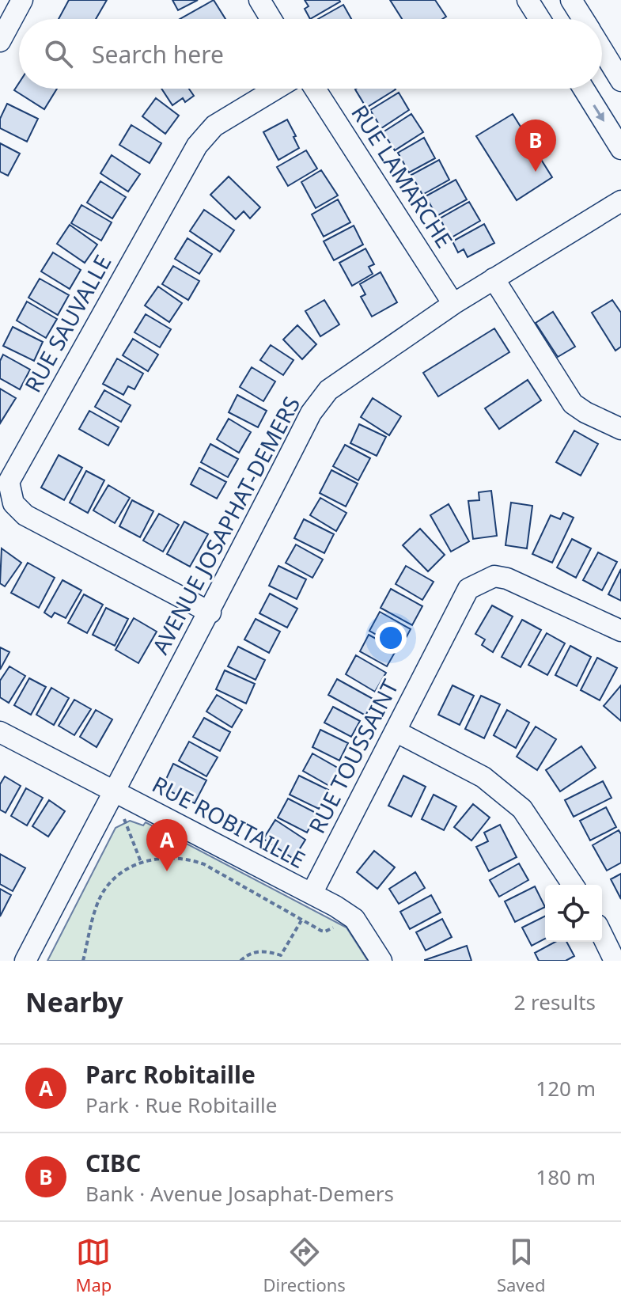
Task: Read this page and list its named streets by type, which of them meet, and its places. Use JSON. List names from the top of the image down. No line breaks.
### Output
{"streets":{"street":["RUE LAMARCHE","RUE SAUVALLE","AVENUE JOSAPHAT-DEMERS","RUE TOUSSAINT","RUE ROBITAILLE"]},"crossings":[["RUE LAMARCHE","AVENUE JOSAPHAT-DEMERS"],["RUE SAUVALLE","AVENUE JOSAPHAT-DEMERS"],["AVENUE JOSAPHAT-DEMERS","RUE ROBITAILLE"],["RUE TOUSSAINT","RUE ROBITAILLE"]],"page":{"search":"Search here","pins":["B","A"],"heading":["Nearby","2 results"],"list":[{"mark":"A","name":"Parc Robitaille","note":"Park · Rue Robitaille","value":"120 m"},{"mark":"B","name":"CIBC","note":"Bank · Avenue Josaphat-Demers","value":"180 m"}],"nav":["Map","Directions","Saved"]}}
